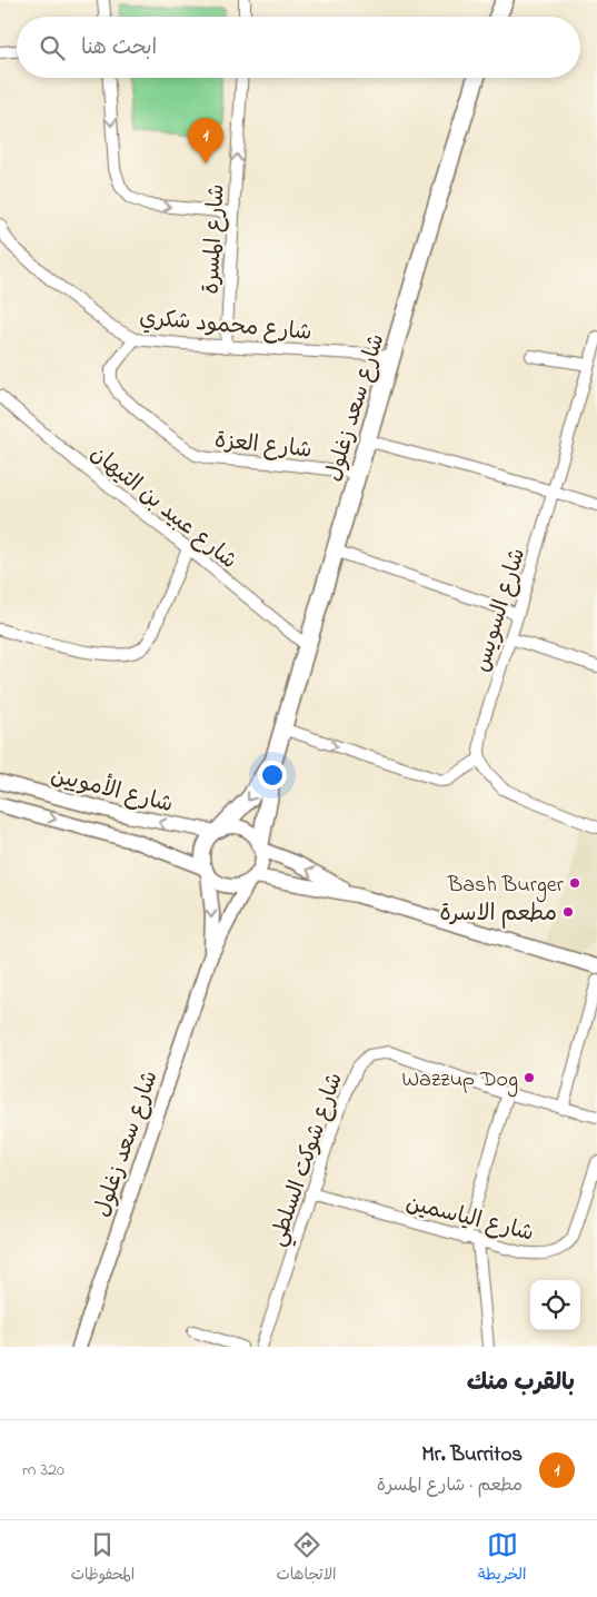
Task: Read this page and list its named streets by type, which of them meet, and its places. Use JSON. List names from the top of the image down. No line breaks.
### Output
{"streets":{"main road":["شارع سعد زغلول"],"street":["شارع المسرة","شارع محمود شكري","شارع العزة","شارع عبيد بن التيهان","شارع السويس","شارع الأمويين","شارع شوكت السلطي","شارع الياسمين"]},"crossings":[["شارع المسرة","شارع محمود شكري"],["شارع محمود شكري","شارع سعد زغلول"],["شارع محمود شكري","شارع العزة"],["شارع سعد زغلول","شارع العزة"],["شارع سعد زغلول","شارع عبيد بن التيهان"],["شارع سعد زغلول","شارع الأمويين"],["شارع شوكت السلطي","شارع الياسمين"]],"one_way":["شارع المسرة"],"places":["Bash Burger","مطعم الاسرة","Wazzup Dog"],"page":{"search":"ابحث هنا","pins":"1","heading":"بالقرب منك","list":[{"mark":"1","name":"Mr. Burritos","note":"مطعم · شارع المسرة","value":"320 m"}],"nav":["الخريطة","الاتجاهات","المحفوظات"]}}
